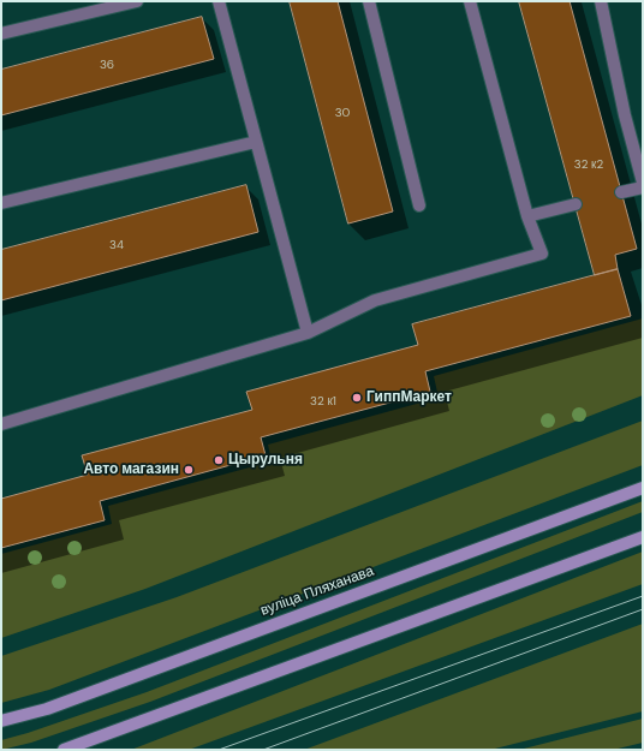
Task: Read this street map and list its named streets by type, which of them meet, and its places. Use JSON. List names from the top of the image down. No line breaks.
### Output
{"streets":{"main road":["вуліца Пляханава"]},"places":["ГиппМаркет","Цырульня","Авто магазин"],"house_numbers":["36","30","32 к2","34","32 к1"]}
